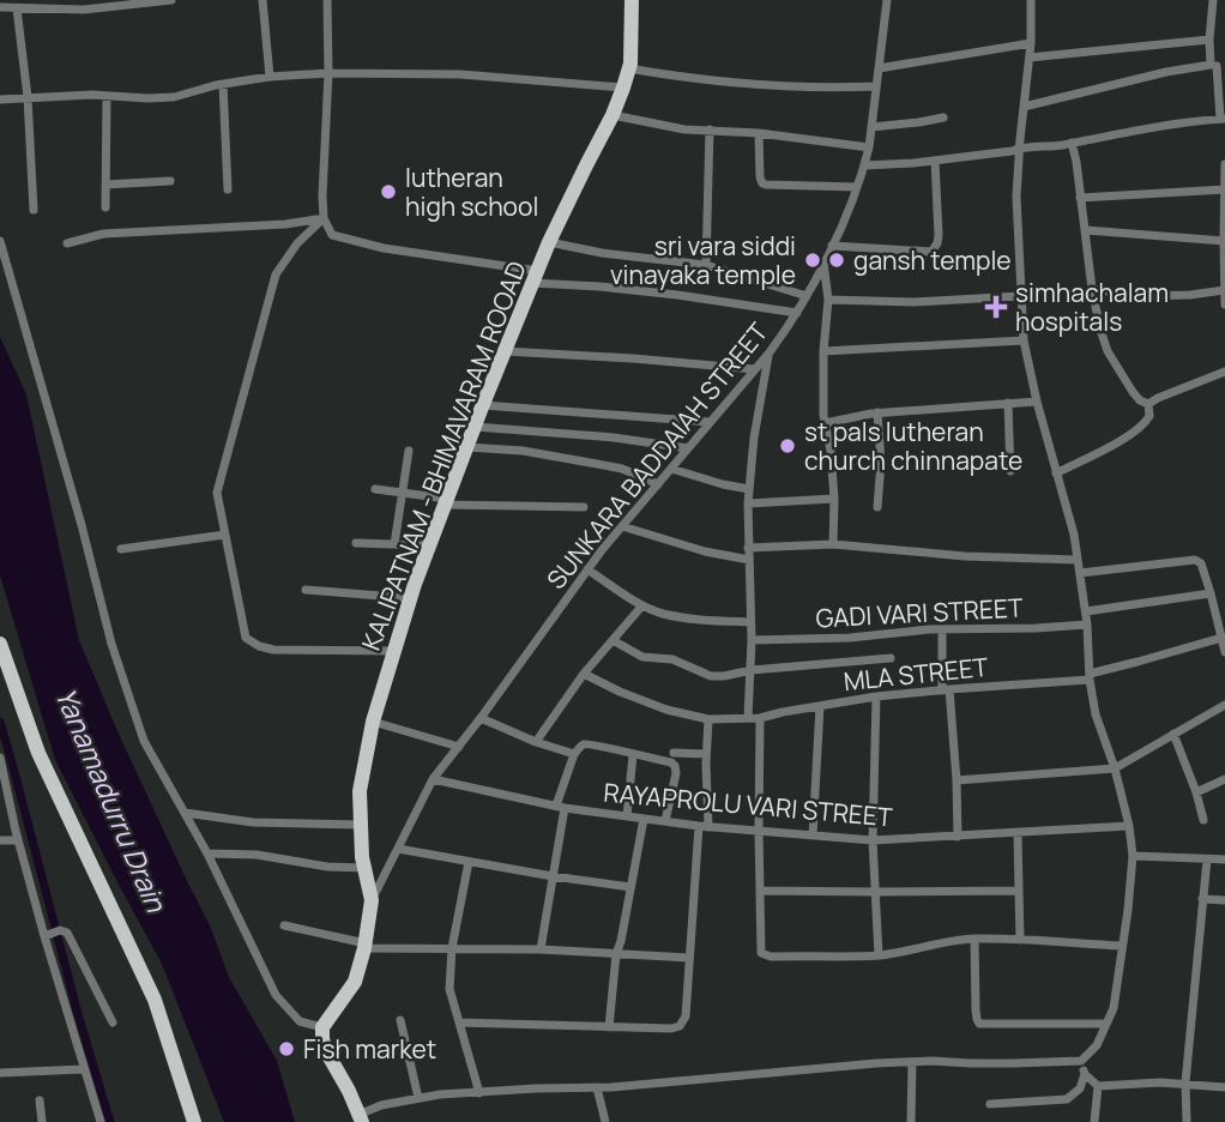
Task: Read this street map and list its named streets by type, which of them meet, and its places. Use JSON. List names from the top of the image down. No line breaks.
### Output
{"streets":{"main road":["KALIPATNAM - BHIMAVARAM ROOAD"],"street":["SUNKARA BADDAIAH STREET","GADI VARI STREET","MLA STREET","RAYAPROLU VARI STREET"]},"crossings":[["KALIPATNAM - BHIMAVARAM ROOAD","SUNKARA BADDAIAH STREET"],["SUNKARA BADDAIAH STREET","RAYAPROLU VARI STREET"]],"water":["Yanamadurru Drain"],"places":{"other":["lutheran high school","sri vara siddi vinayaka temple","gansh temple","st pals lutheran church chinnapate","Fish market"],"health":["simhachalam hospitals"]}}
